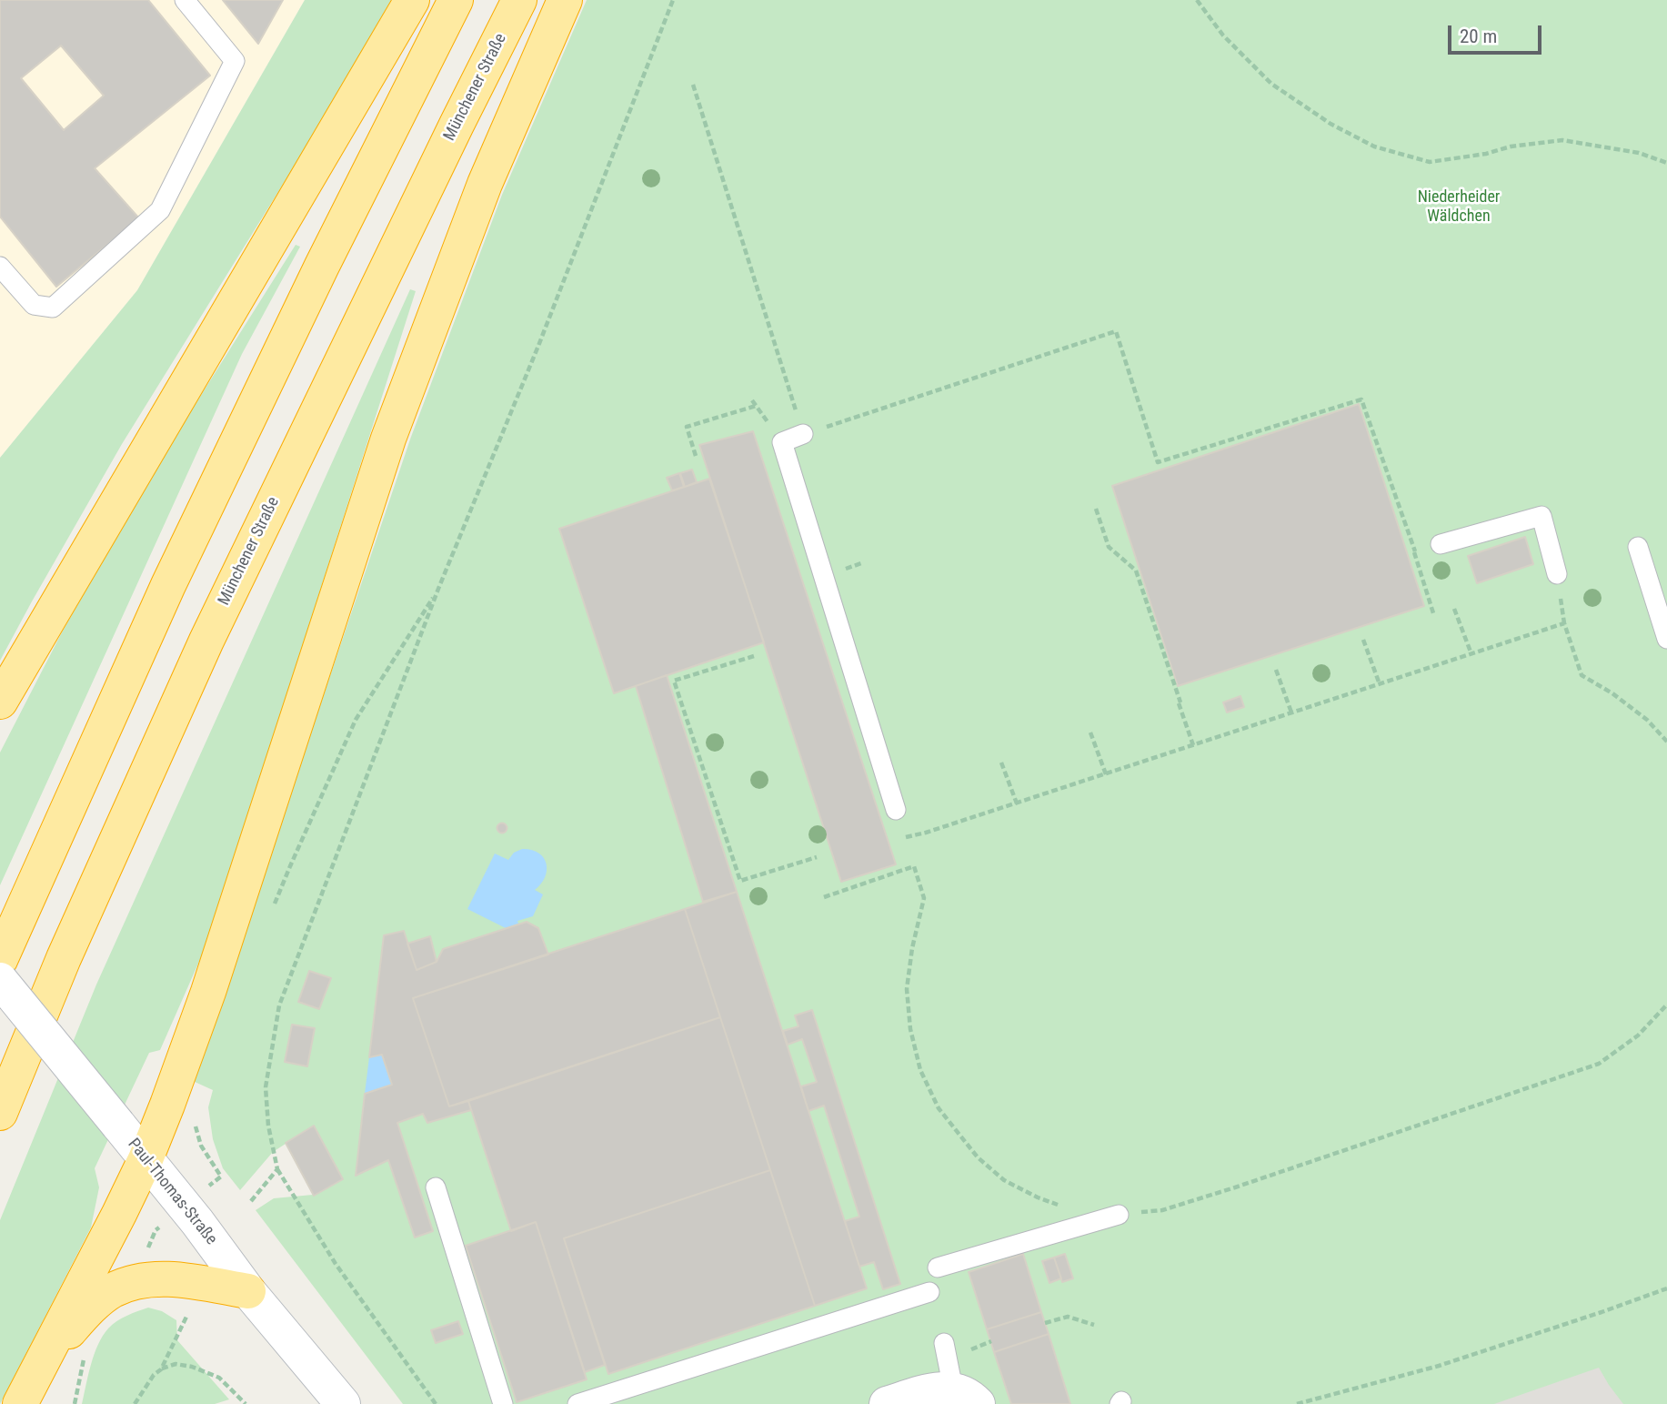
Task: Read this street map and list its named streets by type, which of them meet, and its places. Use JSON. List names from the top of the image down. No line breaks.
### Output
{"streets":{"highway":["Münchener Straße"],"main road":["Paul-Thomas-Straße"]},"parks":["Niederheider Wäldchen"],"scale_bar":"20 m"}
